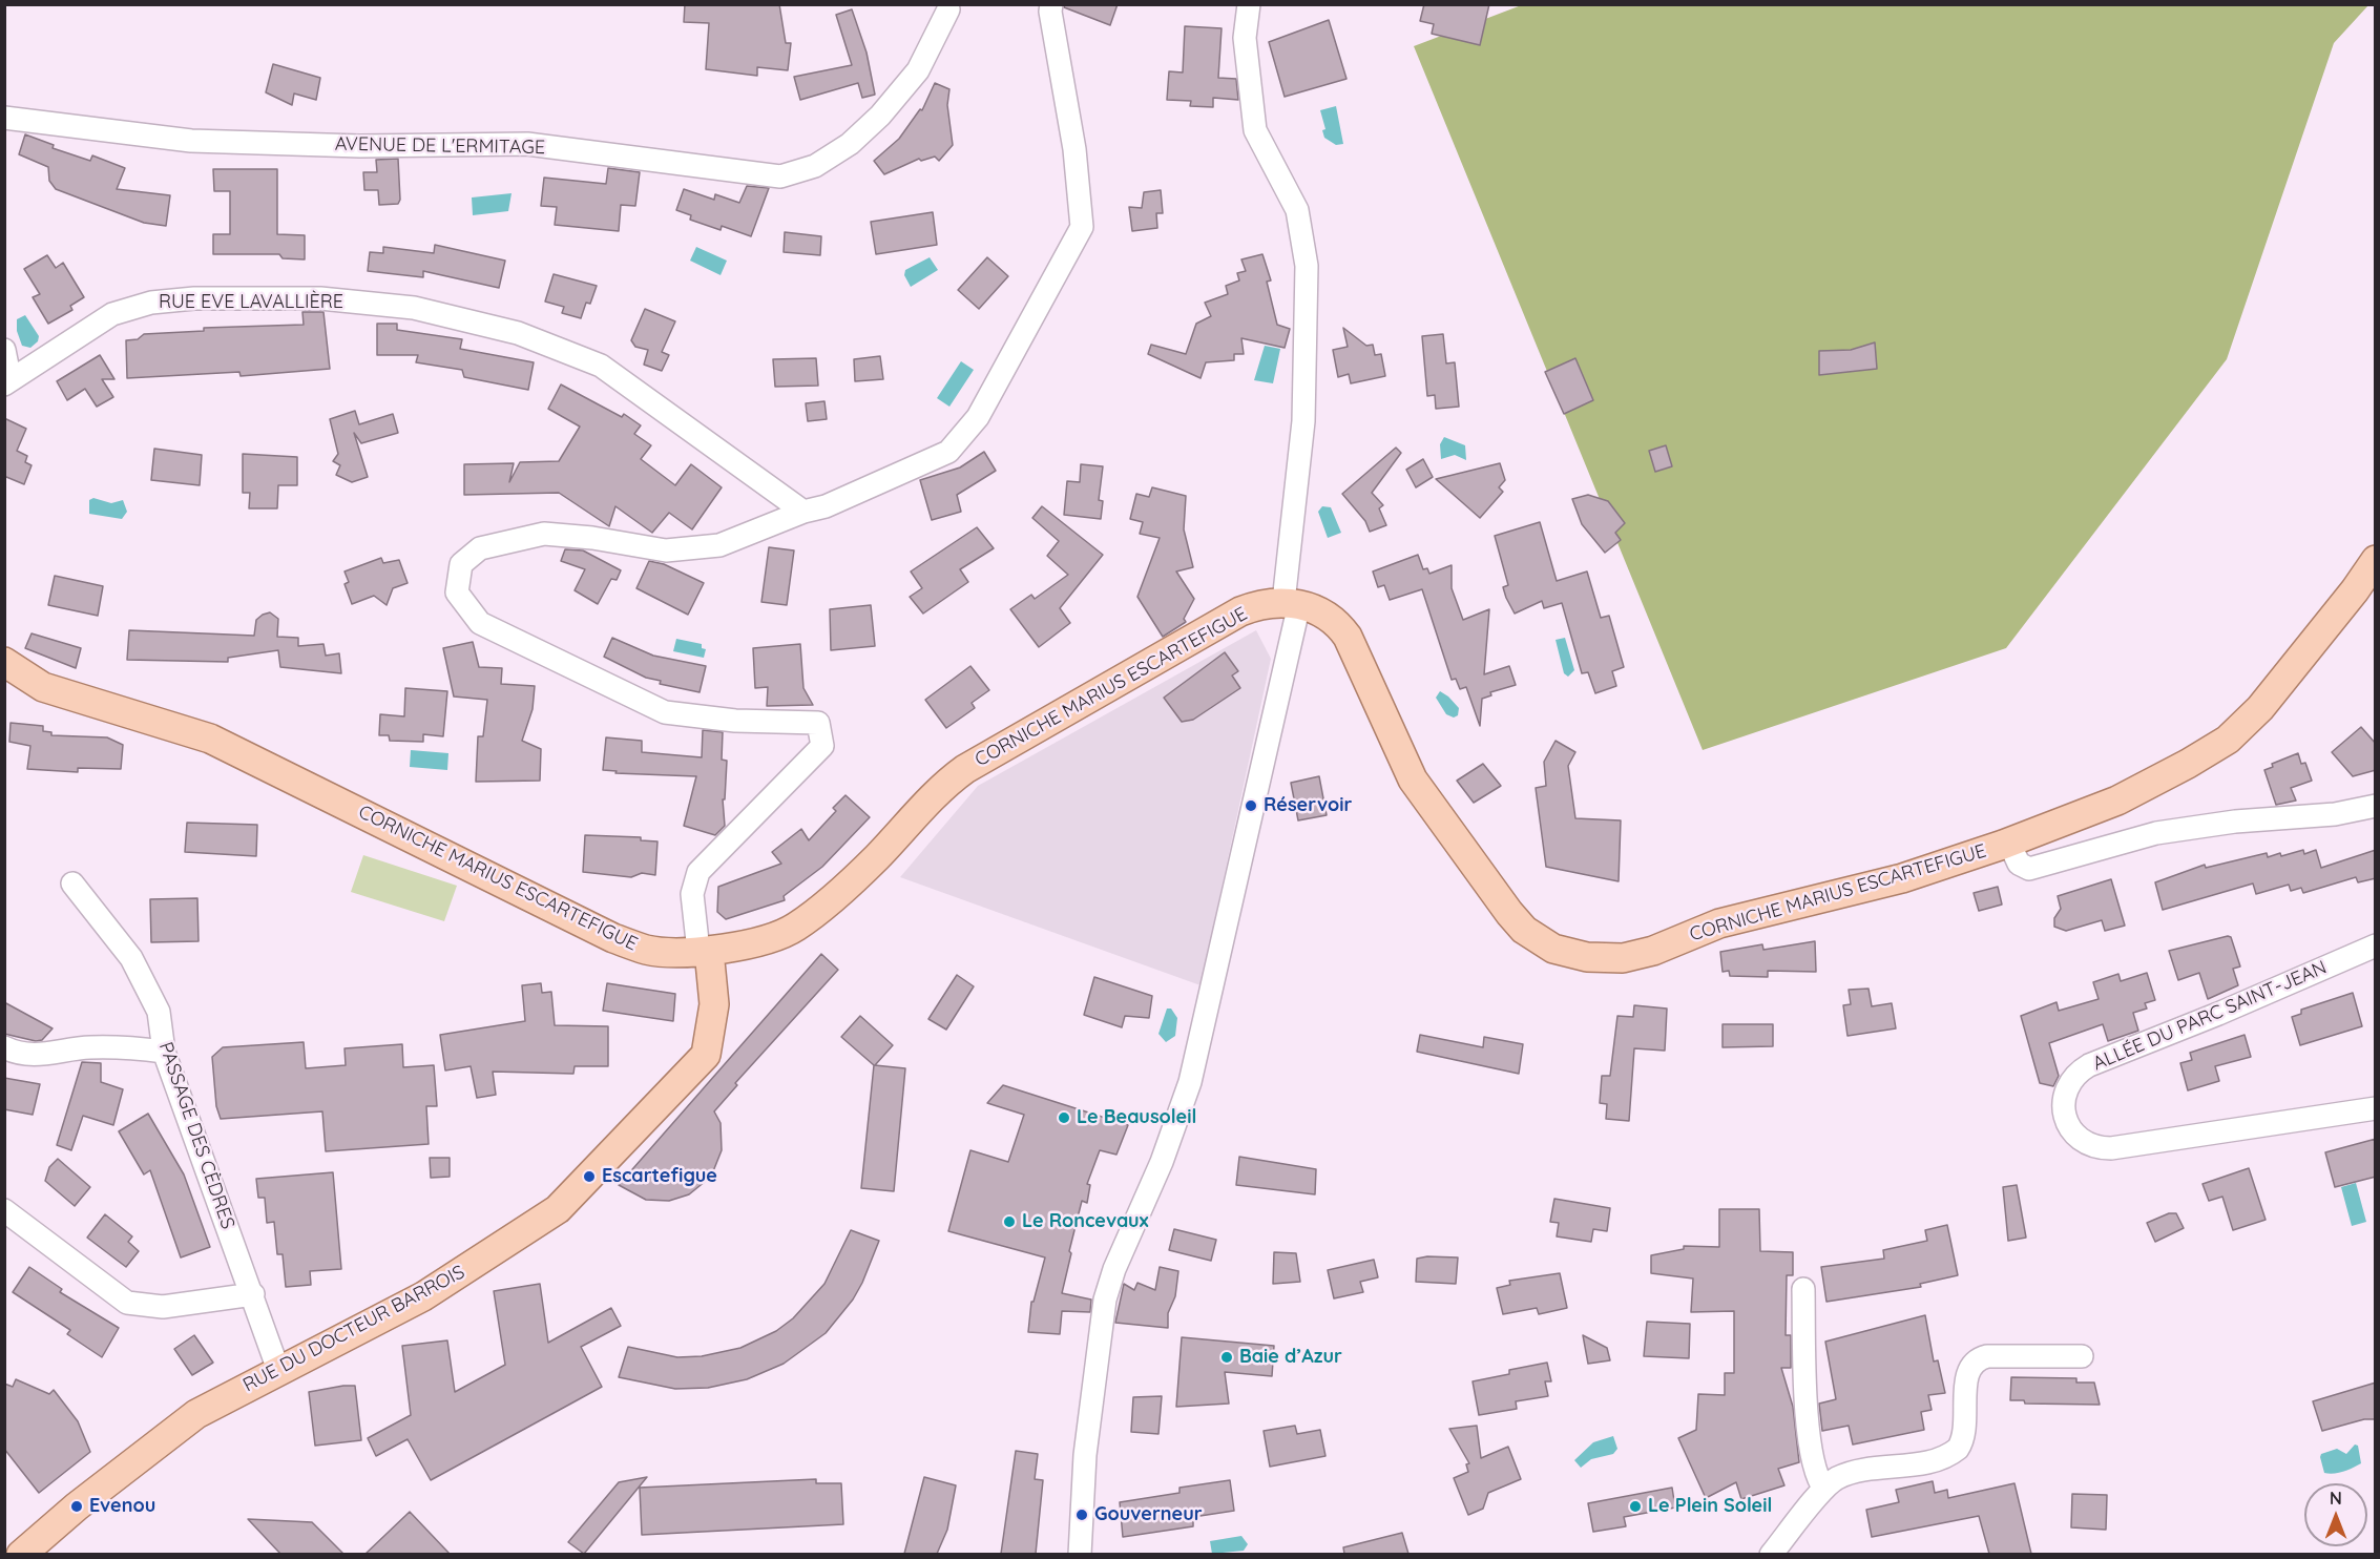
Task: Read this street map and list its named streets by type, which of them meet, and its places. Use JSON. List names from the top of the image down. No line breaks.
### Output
{"streets":{"main road":["CORNICHE MARIUS ESCARTEFIGUE","RUE DU DOCTEUR BARROIS"],"street":["AVENUE DE L'ERMITAGE","RUE EVE LAVALLIÈRE","ALLÉE DU PARC SAINT-JEAN","PASSAGE DES CÈDRES"]},"crossings":[["CORNICHE MARIUS ESCARTEFIGUE","RUE DU DOCTEUR BARROIS"],["PASSAGE DES CÈDRES","RUE DU DOCTEUR BARROIS"]],"places":["Réservoir","Le Beausoleil","Escartefigue","Le Roncevaux","Baie d’Azur","Evenou","Le Plein Soleil","Gouverneur"],"north":"top"}
